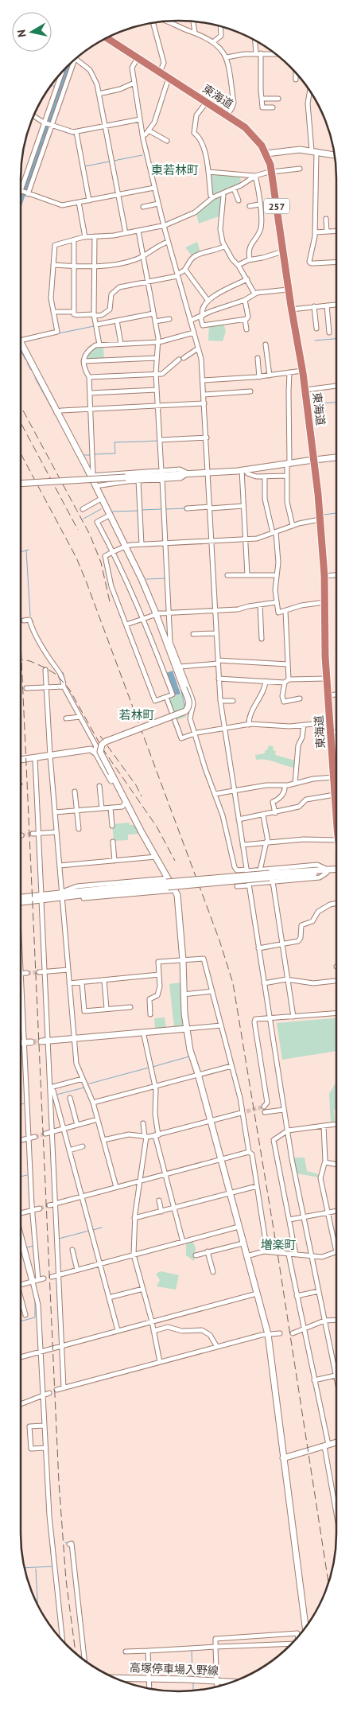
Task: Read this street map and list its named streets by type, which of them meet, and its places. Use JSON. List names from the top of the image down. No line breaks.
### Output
{"streets":{"highway":["東海道","257"],"street":["高塚停車場入野線"]},"districts":["東若林町","若林町","増楽町"],"north":"left"}
